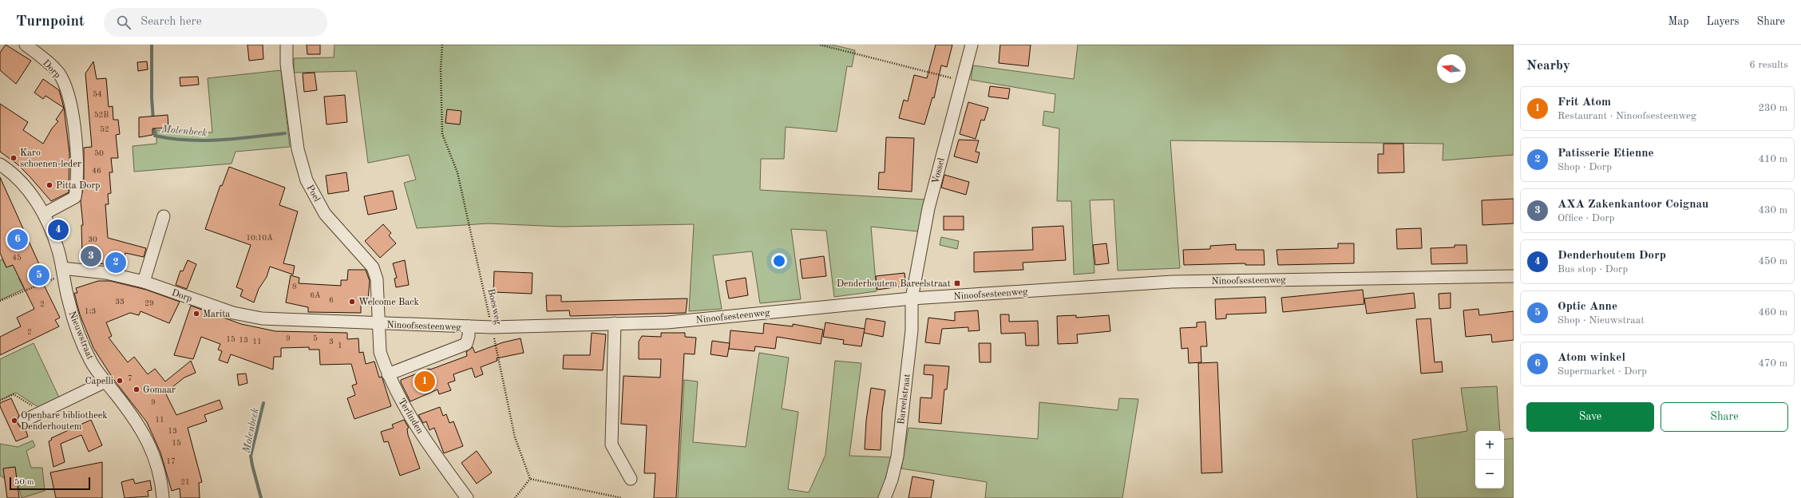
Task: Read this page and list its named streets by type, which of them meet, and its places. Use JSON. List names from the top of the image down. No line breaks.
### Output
{"streets":{"street":["Dorp","Vossel","Poel","Ninoofsesteenweg","Nieuwstraat","Bareelstraat","Terlinden"],"path":["Boesweg"]},"crossings":[["Dorp","Poel"],["Dorp","Ninoofsesteenweg"],["Dorp","Nieuwstraat"],["Dorp","Terlinden"],["Vossel","Ninoofsesteenweg"],["Vossel","Bareelstraat"],["Poel","Ninoofsesteenweg"],["Poel","Terlinden"],["Ninoofsesteenweg","Boesweg"],["Ninoofsesteenweg","Bareelstraat"],["Ninoofsesteenweg","Terlinden"]],"water":["Molenbeek"],"places":{"other":["Karo schoenen-leder","Pitta Dorp","Welcome Back","Marita","Capelli","Gomaar","Openbare bibliotheek Denderhoutem"],"transit":["Denderhoutem Bareelstraat"]},"house_numbers":["54","52B","52","50","46","10;10A","30","45","8","6A","6","33","29","2","1;3","2","9","5","15","13","11","3","1","7","9","11","13","15","17","21"],"scale_bar":"50 m","north":"left","page":{"header":"Turnpoint","search":"Search here","nav":["Map","Layers","Share"],"heading":["Nearby","6 results"],"list":[{"mark":"1","name":"Frit Atom","note":"Restaurant · Ninoofsesteenweg","value":"230 m"},{"mark":"2","name":"Patisserie Etienne","note":"Shop · Dorp","value":"410 m"},{"mark":"3","name":"AXA Zakenkantoor Coignau","note":"Office · Dorp","value":"430 m"},{"mark":"4","name":"Denderhoutem Dorp","note":"Bus stop · Dorp","value":"450 m"},{"mark":"5","name":"Optic Anne","note":"Shop · Nieuwstraat","value":"460 m"},{"mark":"6","name":"Atom winkel","note":"Supermarket · Dorp","value":"470 m"}],"pins":["4","6","3","2","5","1"],"buttons":["Save","Share"],"map_buttons":["+","−"],"scale":"50 m"}}
